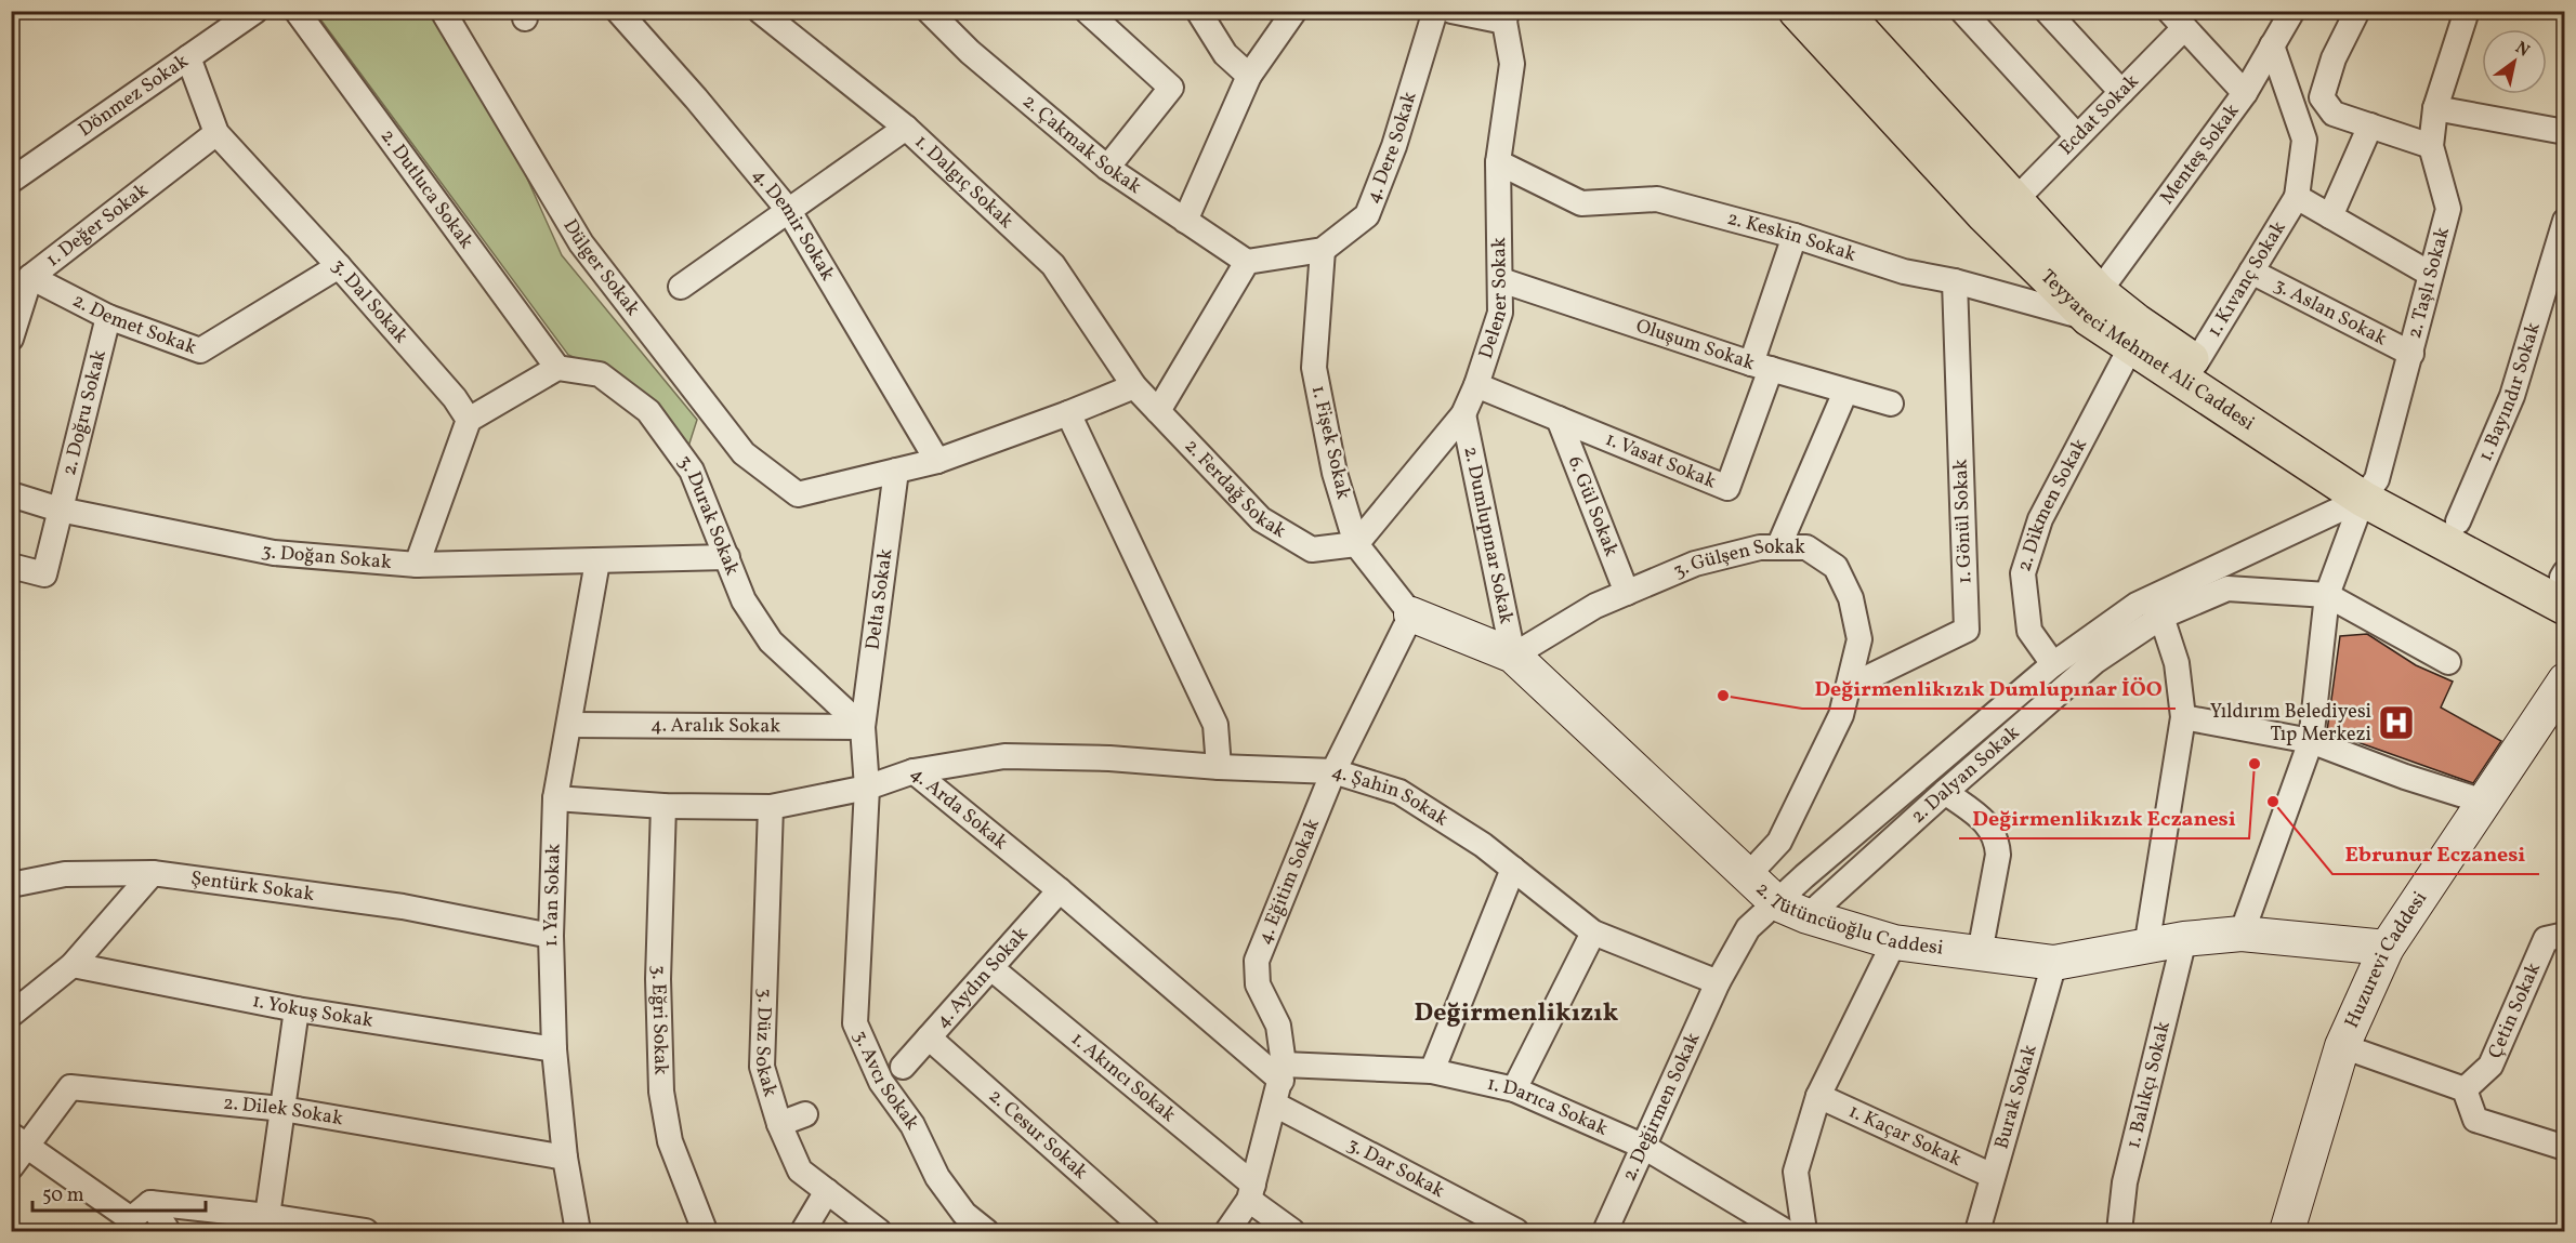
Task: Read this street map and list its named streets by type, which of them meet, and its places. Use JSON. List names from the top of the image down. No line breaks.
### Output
{"streets":{"main road":["Teyyareci Mehmet Ali Caddesi"],"street":["Dönmez Sokak","Ecdat Sokak","2. Çakmak Sokak","4. Dere Sokak","Menteş Sokak","1. Dalgıç Sokak","2. Dutluca Sokak","1. Değer Sokak","4. Demir Sokak","2. Keskin Sokak","Dülger Sokak","1. Kıvanç Sokak","2. Taşlı Sokak","Delener Sokak","3. Dal Sokak","3. Aslan Sokak","2. Demet Sokak","Oluşum Sokak","1. Bayındır Sokak","2. Doğru Sokak","1. Fişek Sokak","1. Vasat Sokak","2. Ferdağ Sokak","2. Dikmen Sokak","6. Gül Sokak","3. Durak Sokak","1. Gönül Sokak","2. Dumlupınar Sokak","3. Doğan Sokak","3. Gülşen Sokak","Delta Sokak","4. Aralık Sokak","2. Dalyan Sokak","4. Şahin Sokak","4. Arda Sokak","4. Eğitim Sokak","Şentürk Sokak","1. Yan Sokak","2. Tütüncüoğlu Caddesi","Huzurevi Caddesi","4. Aydın Sokak","Çetin Sokak","1. Yokuş Sokak","3. Eğri Sokak","3. Düz Sokak","1. Akıncı Sokak","3. Avcı Sokak","1. Balıkçı Sokak","Burak Sokak","2. Değirmen Sokak","1. Darıca Sokak","2. Dilek Sokak","2. Cesur Sokak","1. Kaçar Sokak","3. Dar Sokak"]},"crossings":[["Dönmez Sokak","3. Dal Sokak"],["Ecdat Sokak","Teyyareci Mehmet Ali Caddesi"],["2. Çakmak Sokak","4. Dere Sokak"],["4. Dere Sokak","1. Fişek Sokak"],["Menteş Sokak","2. Keskin Sokak"],["Menteş Sokak","Teyyareci Mehmet Ali Caddesi"],["1. Dalgıç Sokak","2. Ferdağ Sokak"],["2. Dutluca Sokak","3. Durak Sokak"],["1. Değer Sokak","3. Dal Sokak"],["1. Değer Sokak","2. Demet Sokak"],["2. Keskin Sokak","Delener Sokak"],["2. Keskin Sokak","Teyyareci Mehmet Ali Caddesi"],["2. Keskin Sokak","1. Vasat Sokak"],["2. Keskin Sokak","1. Gönül Sokak"],["Dülger Sokak","Delta Sokak"],["1. Kıvanç Sokak","3. Aslan Sokak"],["1. Kıvanç Sokak","Teyyareci Mehmet Ali Caddesi"],["2. Taşlı Sokak","3. Aslan Sokak"],["2. Taşlı Sokak","Teyyareci Mehmet Ali Caddesi"],["2. Taşlı Sokak","2. Dalyan Sokak"],["Delener Sokak","Oluşum Sokak"],["Delener Sokak","1. Fişek Sokak"],["Delener Sokak","1. Vasat Sokak"],["Delener Sokak","2. Ferdağ Sokak"],["Delener Sokak","2. Dumlupınar Sokak"],["3. Dal Sokak","2. Demet Sokak"],["2. Demet Sokak","2. Doğru Sokak"],["Oluşum Sokak","1. Vasat Sokak"],["Teyyareci Mehmet Ali Caddesi","1. Bayındır Sokak"],["Teyyareci Mehmet Ali Caddesi","2. Dikmen Sokak"],["Teyyareci Mehmet Ali Caddesi","2. Dalyan Sokak"],["2. Doğru Sokak","3. Doğan Sokak"],["1. Fişek Sokak","2. Ferdağ Sokak"],["1. Fişek Sokak","4. Eğitim Sokak"],["1. Fişek Sokak","2. Tütüncüoğlu Caddesi"],["1. Vasat Sokak","6. Gül Sokak"],["2. Dikmen Sokak","2. Dalyan Sokak"],["6. Gül Sokak","3. Gülşen Sokak"],["3. Durak Sokak","Delta Sokak"],["3. Durak Sokak","4. Aralık Sokak"],["1. Gönül Sokak","3. Gülşen Sokak"],["2. Dumlupınar Sokak","3. Gülşen Sokak"],["2. Dumlupınar Sokak","2. Tütüncüoğlu Caddesi"],["3. Doğan Sokak","1. Yan Sokak"],["3. Gülşen Sokak","2. Tütüncüoğlu Caddesi"],["Delta Sokak","4. Aralık Sokak"],["4. Aralık Sokak","1. Yan Sokak"],["2. Dalyan Sokak","2. Tütüncüoğlu Caddesi"],["4. Şahin Sokak","4. Arda Sokak"],["4. Şahin Sokak","4. Eğitim Sokak"],["4. Şahin Sokak","2. Değirmen Sokak"],["4. Arda Sokak","4. Eğitim Sokak"],["4. Arda Sokak","1. Yan Sokak"],["4. Arda Sokak","4. Aydın Sokak"],["4. Arda Sokak","3. Eğri Sokak"],["4. Arda Sokak","3. Düz Sokak"],["4. Arda Sokak","3. Avcı Sokak"],["4. Arda Sokak","1. Darıca Sokak"],["4. Eğitim Sokak","2. Tütüncüoğlu Caddesi"],["4. Eğitim Sokak","1. Akıncı Sokak"],["4. Eğitim Sokak","1. Darıca Sokak"],["4. Eğitim Sokak","3. Dar Sokak"],["Şentürk Sokak","1. Yan Sokak"],["1. Yan Sokak","1. Yokuş Sokak"],["1. Yan Sokak","2. Dilek Sokak"],["2. Tütüncüoğlu Caddesi","Huzurevi Caddesi"],["2. Tütüncüoğlu Caddesi","1. Balıkçı Sokak"],["2. Tütüncüoğlu Caddesi","Burak Sokak"],["4. Aydın Sokak","1. Akıncı Sokak"],["4. Aydın Sokak","2. Cesur Sokak"],["Burak Sokak","1. Kaçar Sokak"],["2. Değirmen Sokak","1. Darıca Sokak"]],"districts":["Değirmenlikızık"],"places":{"other":["Değirmenlikızık Dumlupınar İÖO","Değirmenlikızık Eczanesi","Ebrunur Eczanesi"],"hospital":["Yıldırım Belediyesi Tıp Merkezi"]},"scale_bar":"50 m","north":"top right"}
